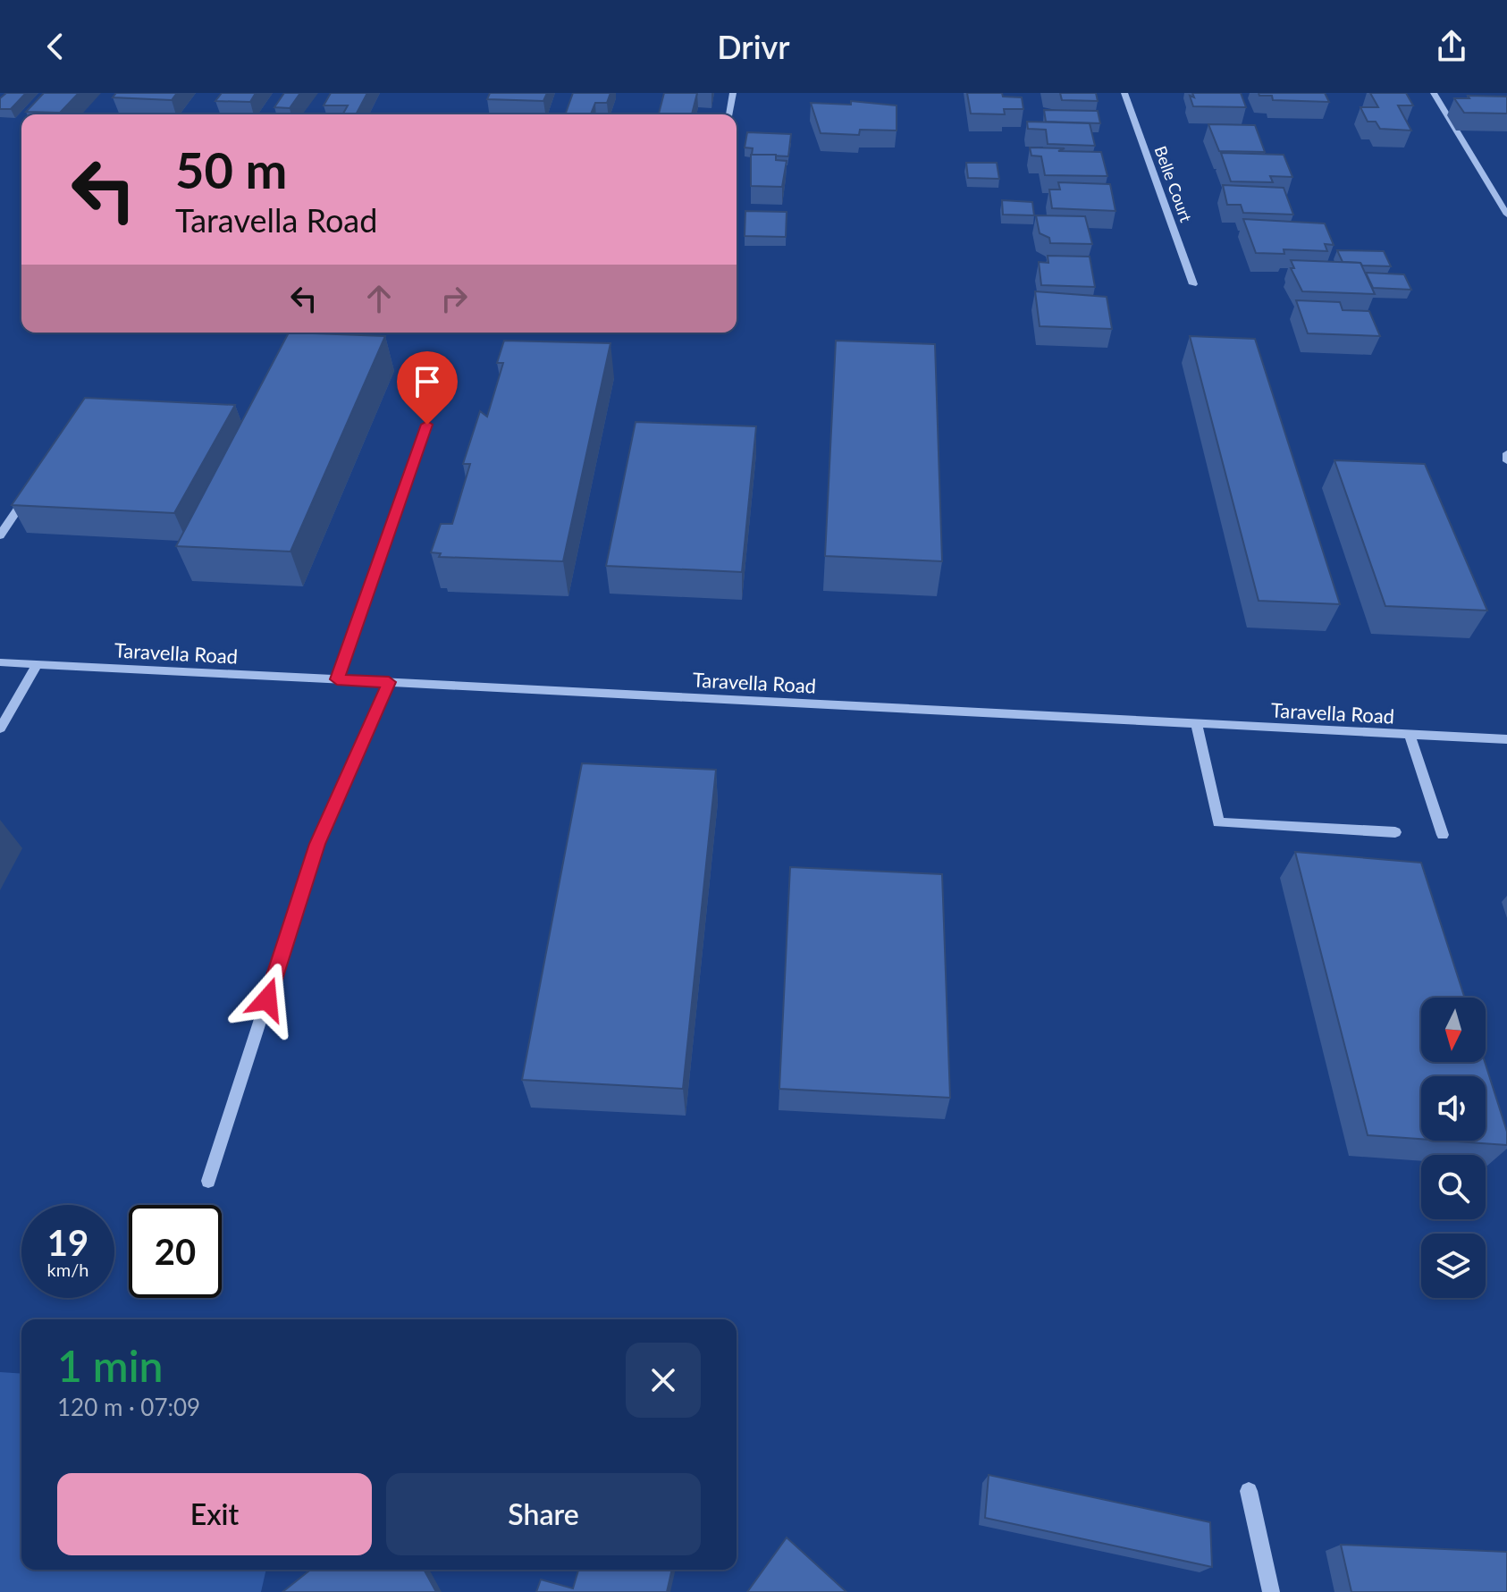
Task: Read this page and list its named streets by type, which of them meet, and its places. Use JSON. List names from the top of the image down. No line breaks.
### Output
{"streets":{"street":["Belle Court","Taravella Road"]},"north":"bottom","page":{"header":"Drivr","turn":["50 m","Taravella Road"],"speed":"19 km/h","limit":"20","heading":["1 min","120 m · 07:09"],"buttons":["Exit","Share"]}}
